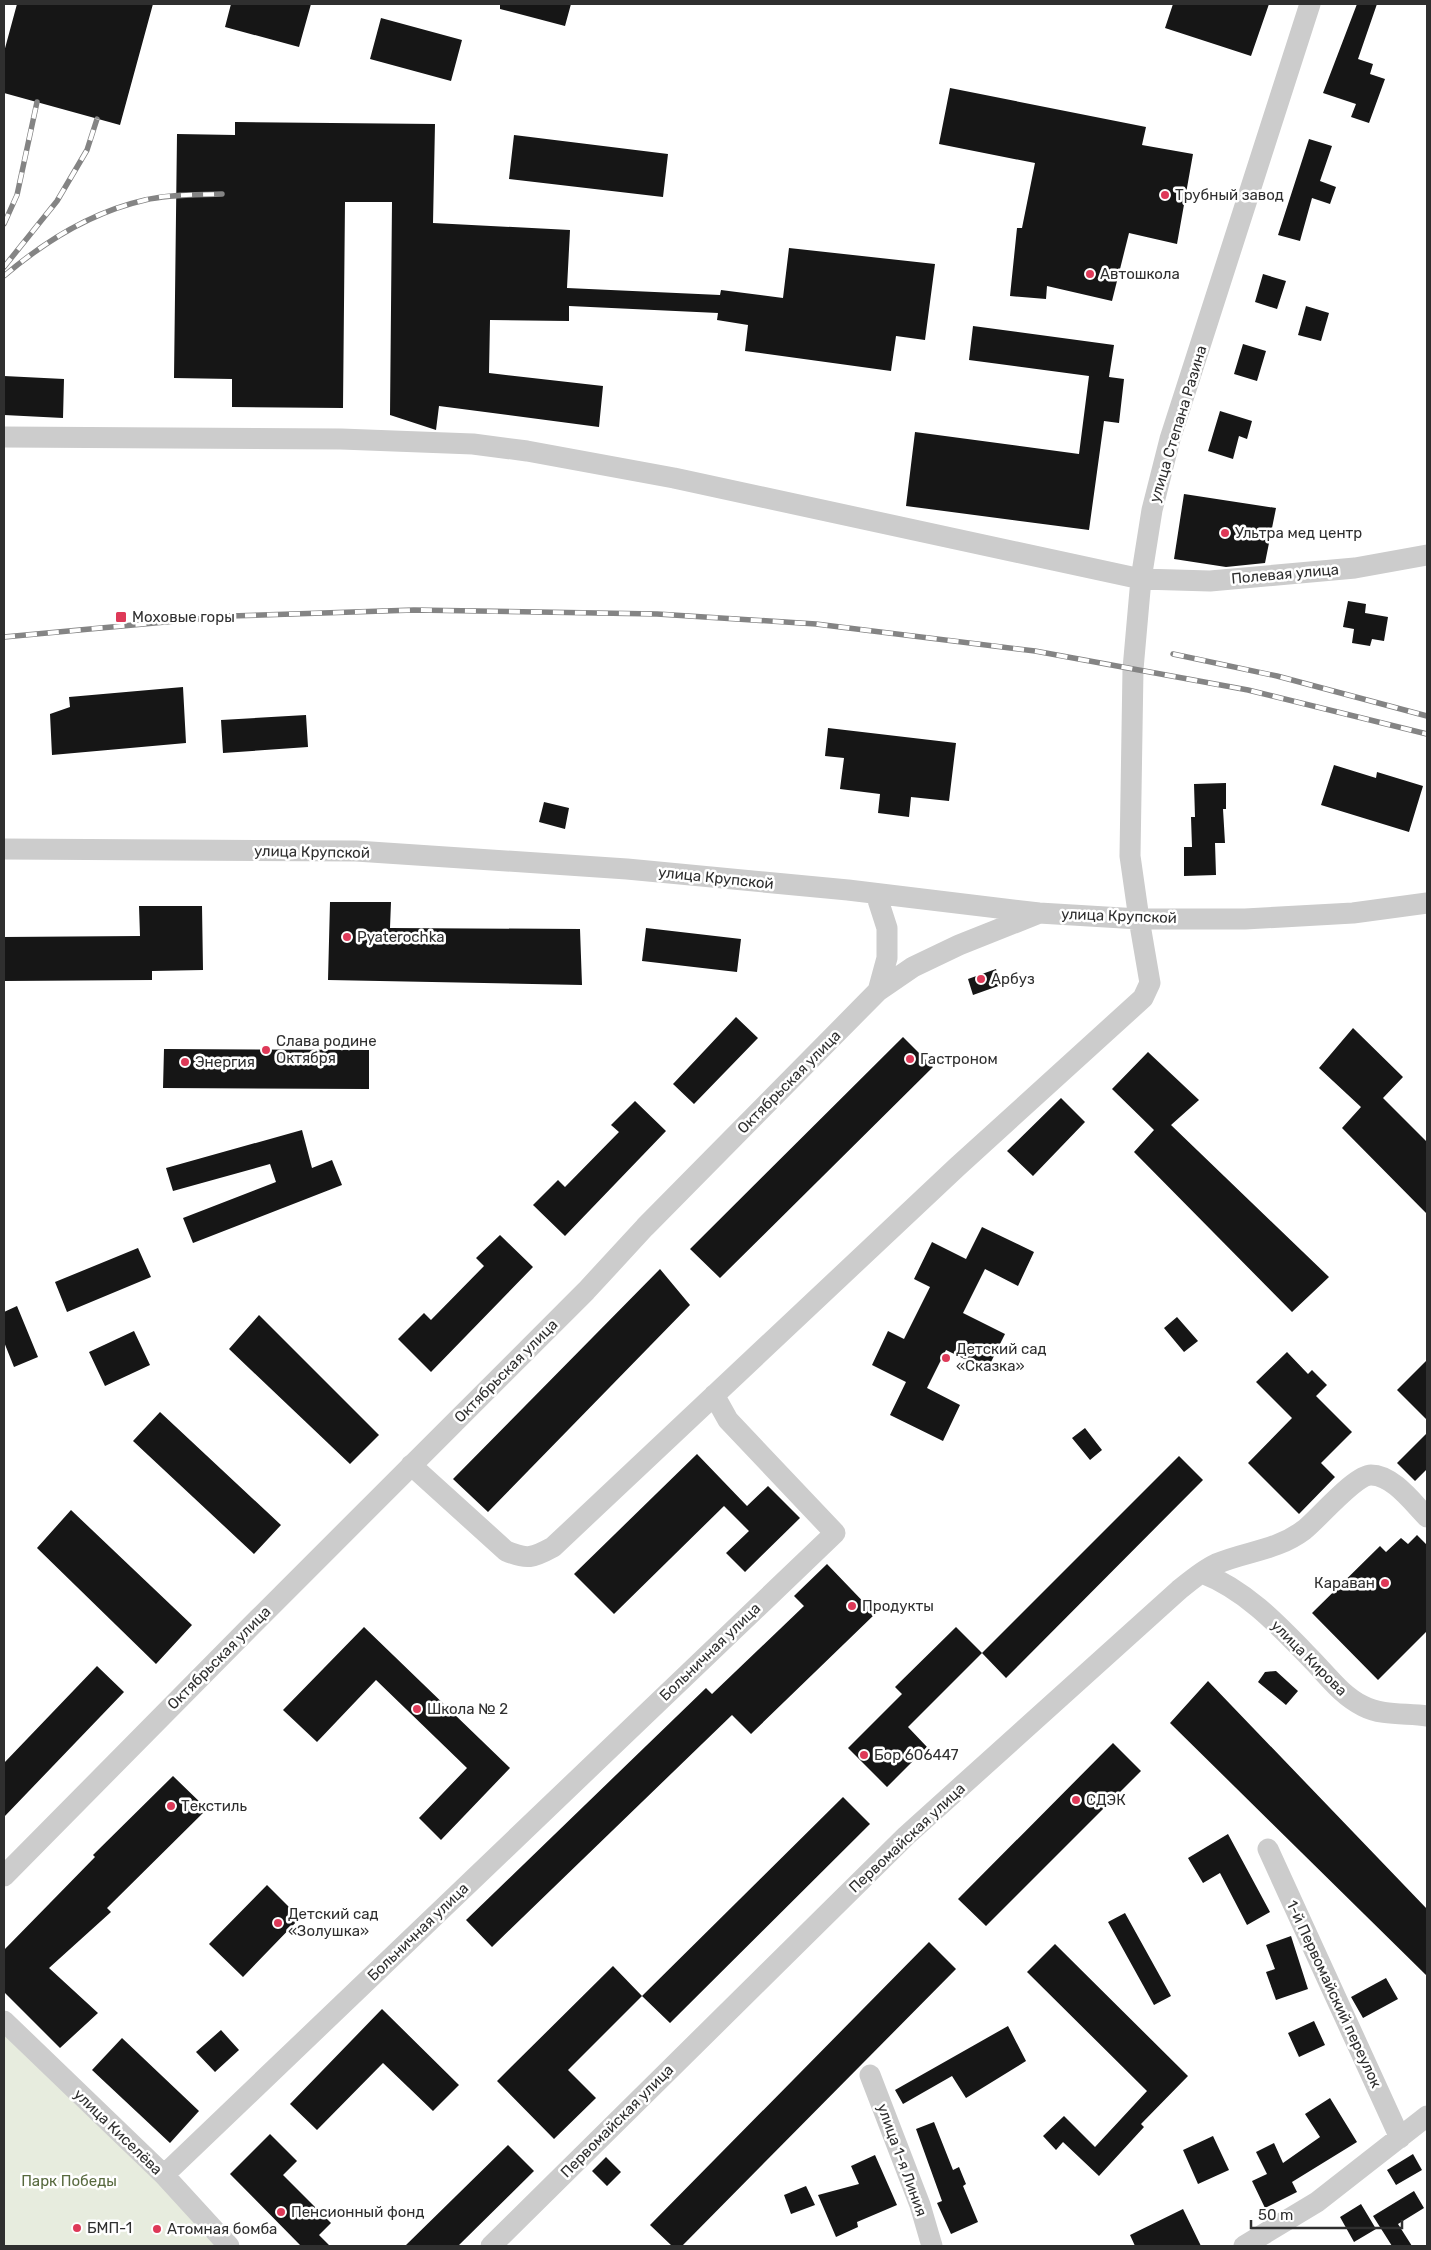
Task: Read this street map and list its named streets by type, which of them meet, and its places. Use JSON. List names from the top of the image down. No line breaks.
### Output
{"streets":{"street":["улица Степана Разина","Полевая улица","улица Крупской","Октябрьская улица","Больничная улица","улица Кирова","Первомайская улица","1-й Первомайский переулок","улица Киселёва","улица 1-я Линия"]},"crossings":[["улица Степана Разина","Полевая улица"],["улица Степана Разина","улица Крупской"],["улица Степана Разина","Больничная улица"],["улица Крупской","Октябрьская улица"],["Больничная улица","улица Киселёва"],["улица Кирова","Первомайская улица"]],"parks":["Парк Победы"],"places":{"other":["Трубный завод","Автошкола","Ультра мед центр","Pyaterochka","Арбуз","Слава родине Октября","Гастроном","Энергия","Детский сад «Сказка»","Караван","Продукты","Школа № 2","Бор 606447","СДЭК","Текстиль","Детский сад «Золушка»","Пенсионный фонд","БМП-1","Атомная бомба"],"transit":["Моховые горы"]},"scale_bar":"50 m"}
